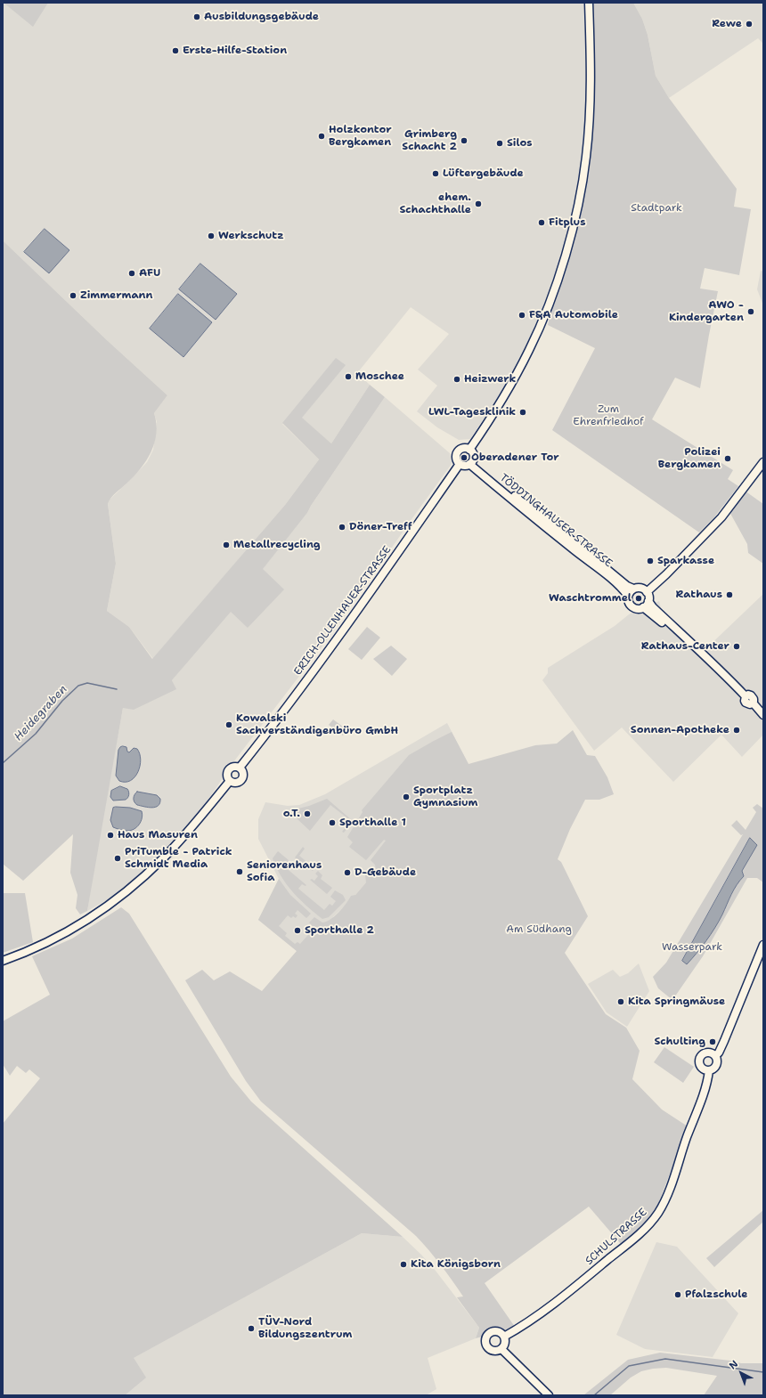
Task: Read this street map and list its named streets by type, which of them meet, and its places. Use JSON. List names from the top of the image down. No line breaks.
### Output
{"streets":{"street":["TÖDDINGHAUSER STRASSE","ERICH-OLLENHAUER-STRASSE","SCHULSTRASSE"]},"crossings":[["TÖDDINGHAUSER STRASSE","ERICH-OLLENHAUER-STRASSE"]],"water":["Heidegraben"],"parks":["Stadtpark","Zum Ehrenfriedhof","Am Südhang","Wasserpark"],"places":["Ausbildungsgebäude","Rewe","Erste-Hilfe-Station","Holzkontor Bergkamen","Grimberg Schacht 2","Silos","Lüftergebäude","ehem. Schachthalle","Fitplus","Werkschutz","AFU","Zimmermann","AWO - Kindergarten","F&A Automobile","Moschee","Heizwerk","LWL-Tagesklinik","Oberadener Tor","Polizei Bergkamen","Döner-Treff","Metallrecycling","Sparkasse","Rathaus","Waschtrommel","Rathaus-Center","Kowalski Sachverständigenbüro GmbH","Sonnen-Apotheke","Sportplatz Gymnasium","o.T.","Sporthalle 1","Haus Masuren","PriTumble - Patrick Schmidt Media","Seniorenhaus Sofia","D-Gebäude","Sporthalle 2","Kita Springmäuse","Schulting","Kita Königsborn","Pfalzschule","TÜV-Nord Bildungszentrum"],"north":"top left"}
